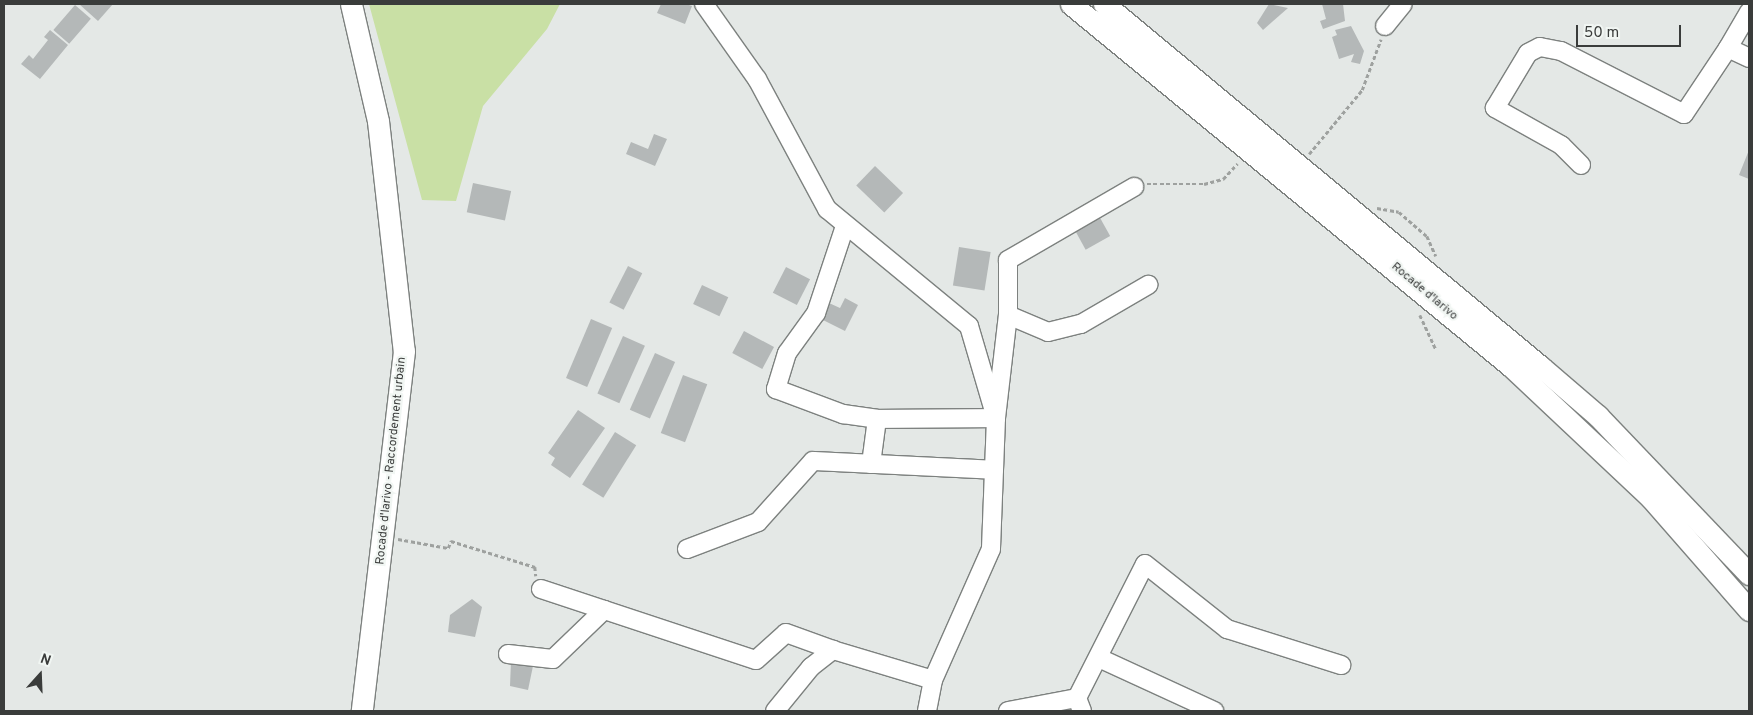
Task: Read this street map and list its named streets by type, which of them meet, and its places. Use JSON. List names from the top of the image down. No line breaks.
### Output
{"streets":{"main road":["Rocade d'Iarivo","Rocade d'Iarivo - Raccordement urbain"]},"scale_bar":"50 m","north":"top"}
